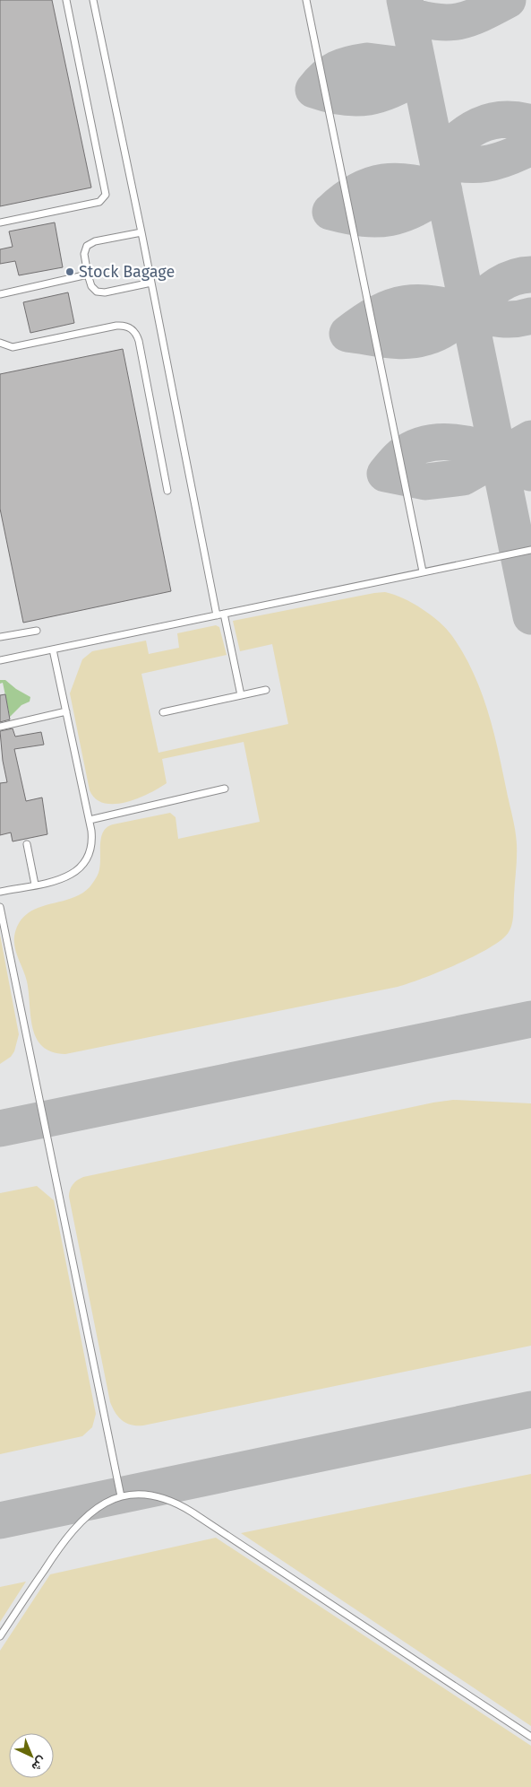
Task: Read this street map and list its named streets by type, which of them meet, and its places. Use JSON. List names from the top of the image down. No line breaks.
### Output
{"places":["Stock Bagage"],"north":"bottom right"}
